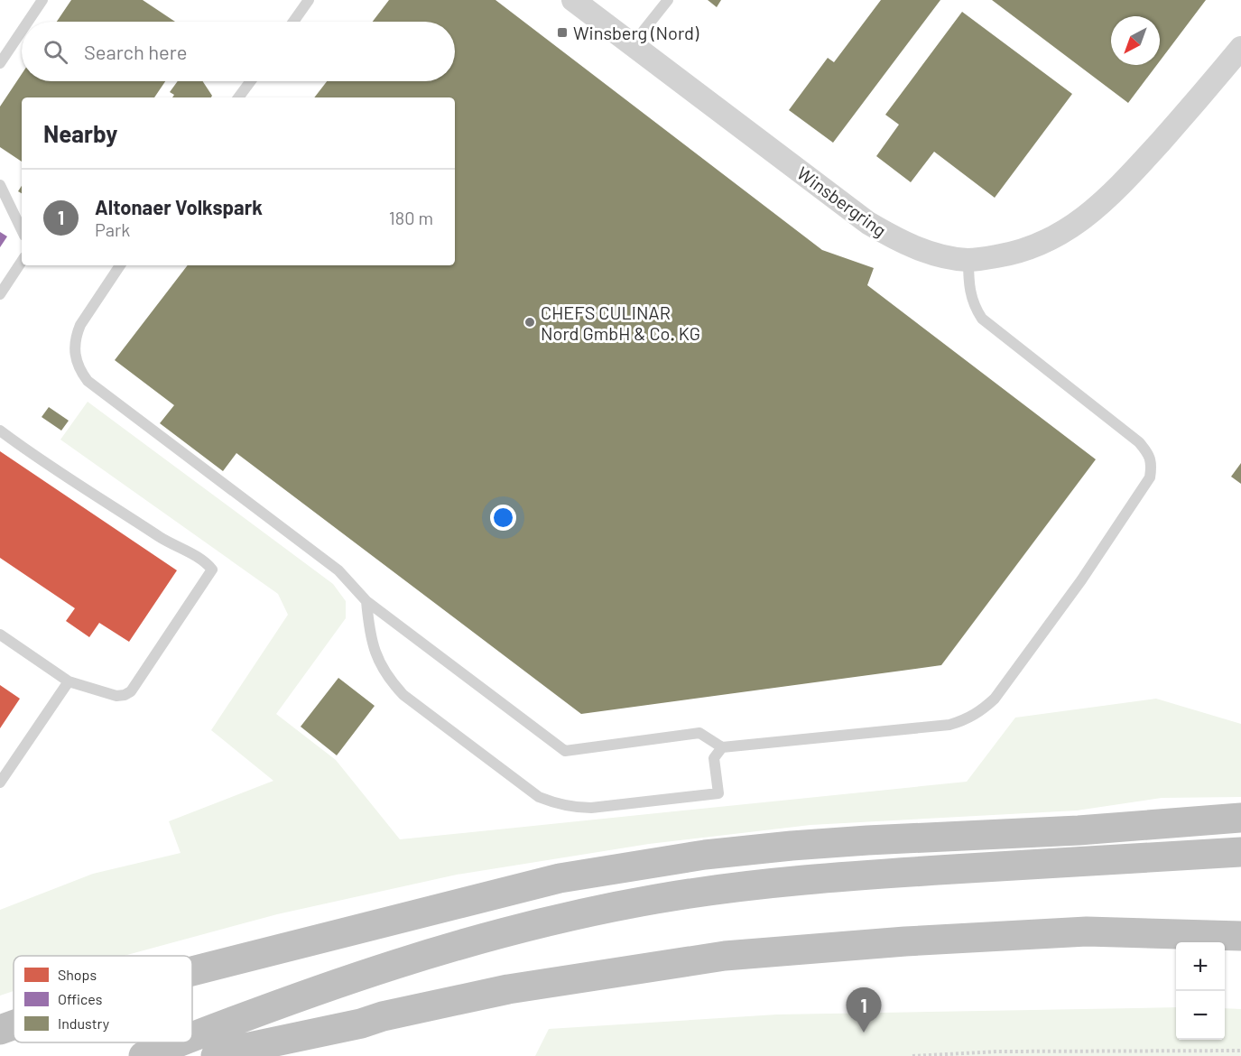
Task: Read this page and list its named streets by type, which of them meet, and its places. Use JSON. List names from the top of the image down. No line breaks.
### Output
{"streets":{"street":["Winsbergring"]},"places":{"transit":["Winsberg (Nord)"],"other":["CHEFS CULINAR Nord GmbH & Co. KG"]},"legend":["Shops","Offices","Industry"],"north":"bottom left","page":{"search":"Search here","heading":"Nearby","list":[{"mark":"1","name":"Altonaer Volkspark","note":"Park","value":"180 m"}],"map_buttons":["+","−"],"pins":"1"}}
